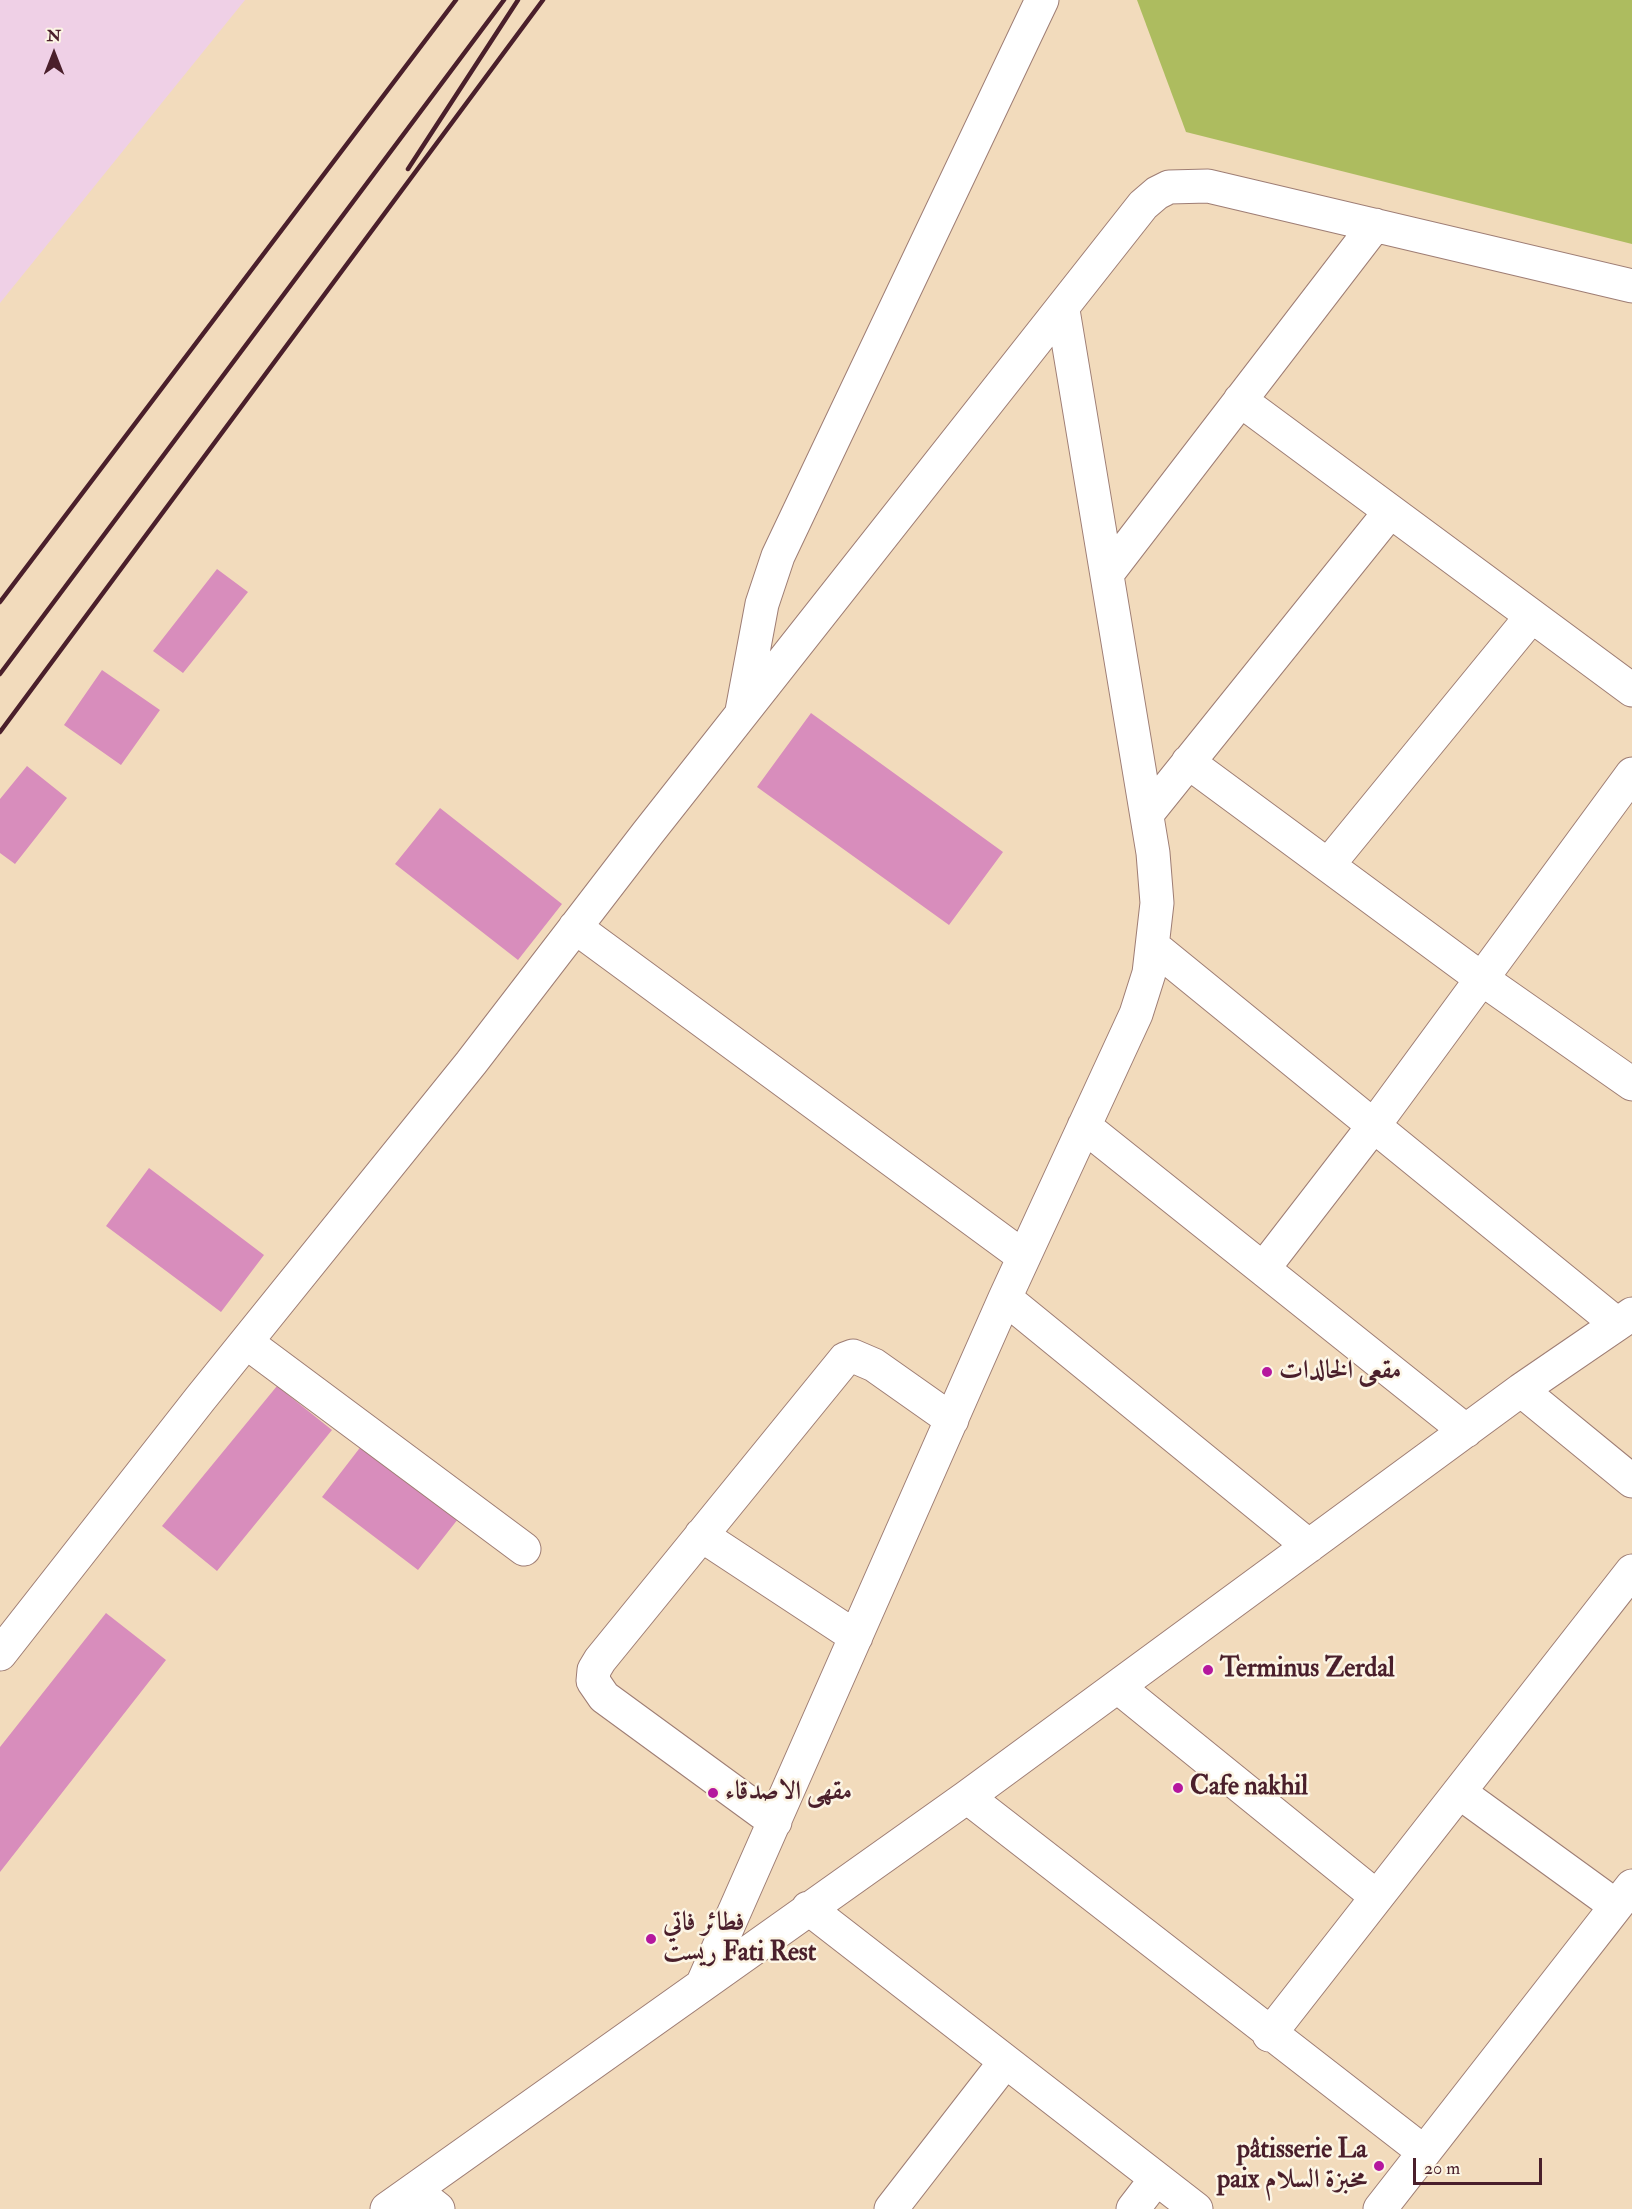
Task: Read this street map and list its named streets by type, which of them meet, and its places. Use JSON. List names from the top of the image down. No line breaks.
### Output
{"places":["مقعى الخالدات","Terminus Zerdal","Cafe nakhil","مقهى الاصدقاء","فطائر فاتي ريست Fati Rest","pâtisserie La paix مخبزة السلام"],"scale_bar":"20 m","north":"top"}
